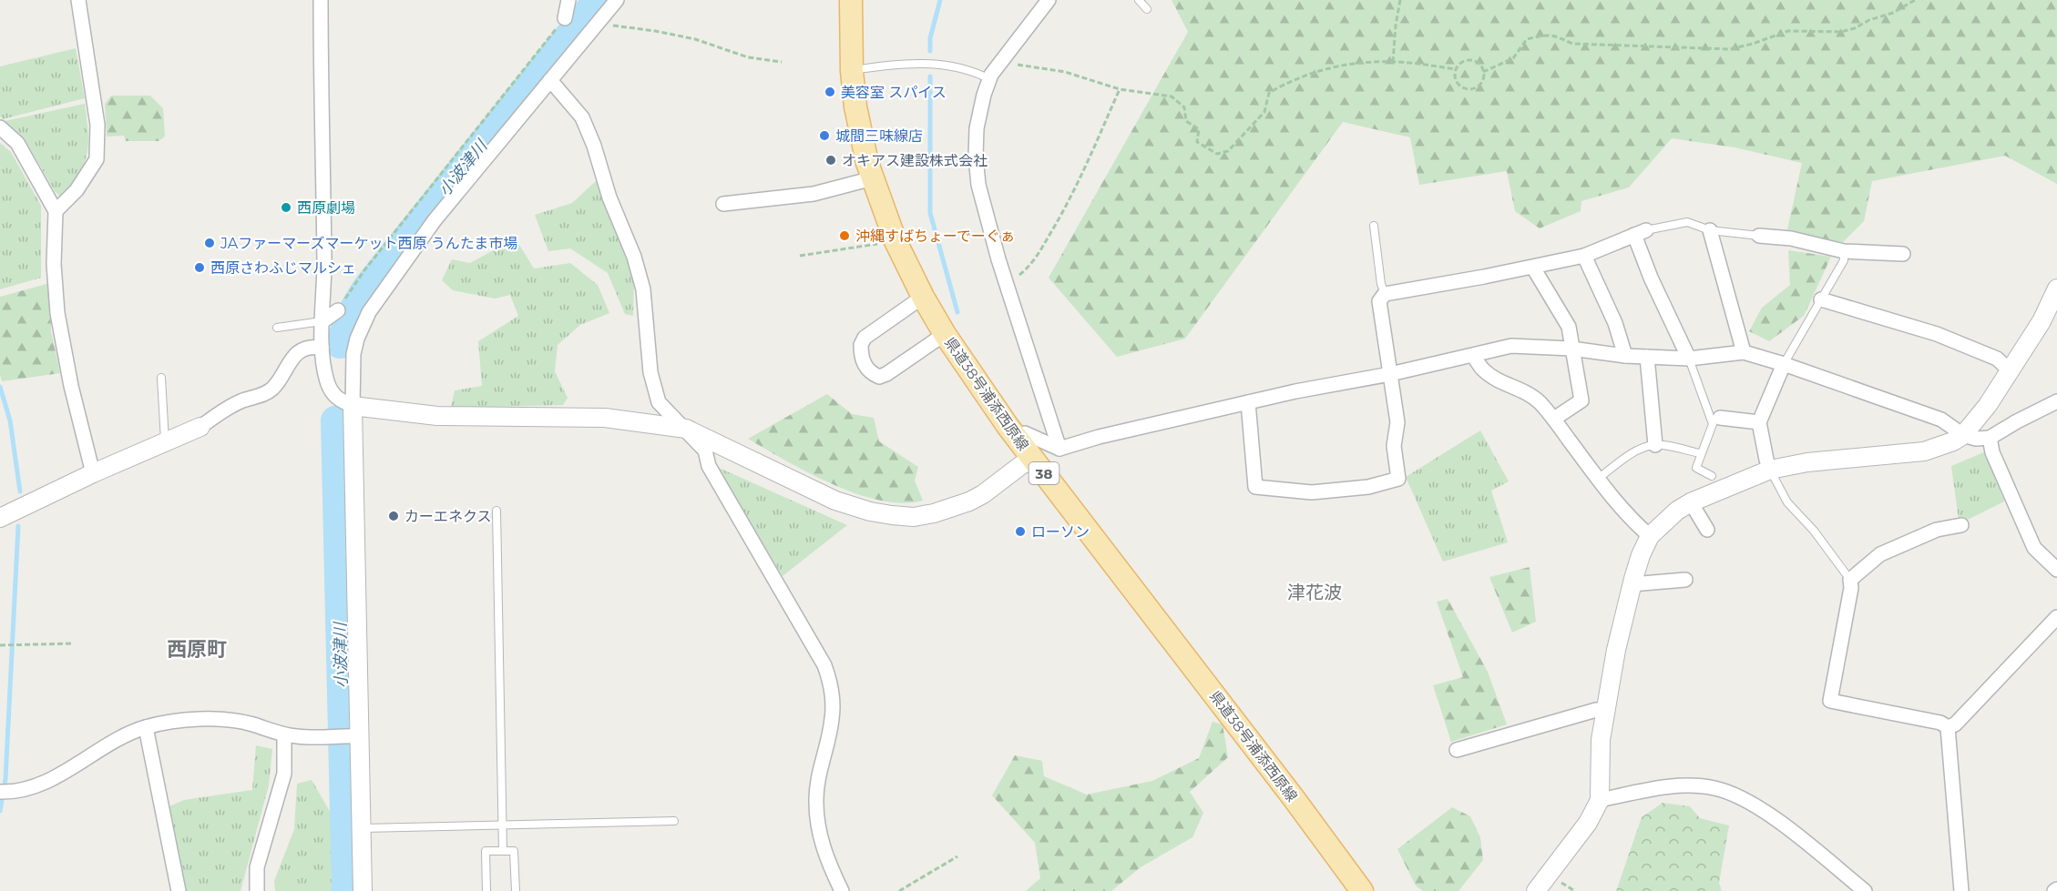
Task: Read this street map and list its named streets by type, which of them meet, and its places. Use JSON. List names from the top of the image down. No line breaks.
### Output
{"streets":{"main road":["県道38号浦添西原線","38"]},"districts":["津花波","西原町"],"water":["小波津川"],"places":["美容室 スパイス","城間三味線店","オキアス建設株式会社","西原劇場","沖縄すばちょーでーぐぁ","JAファーマーズマーケット西原 うんたま市場","西原さわふじマルシェ","カーエネクス","ローソン"]}
